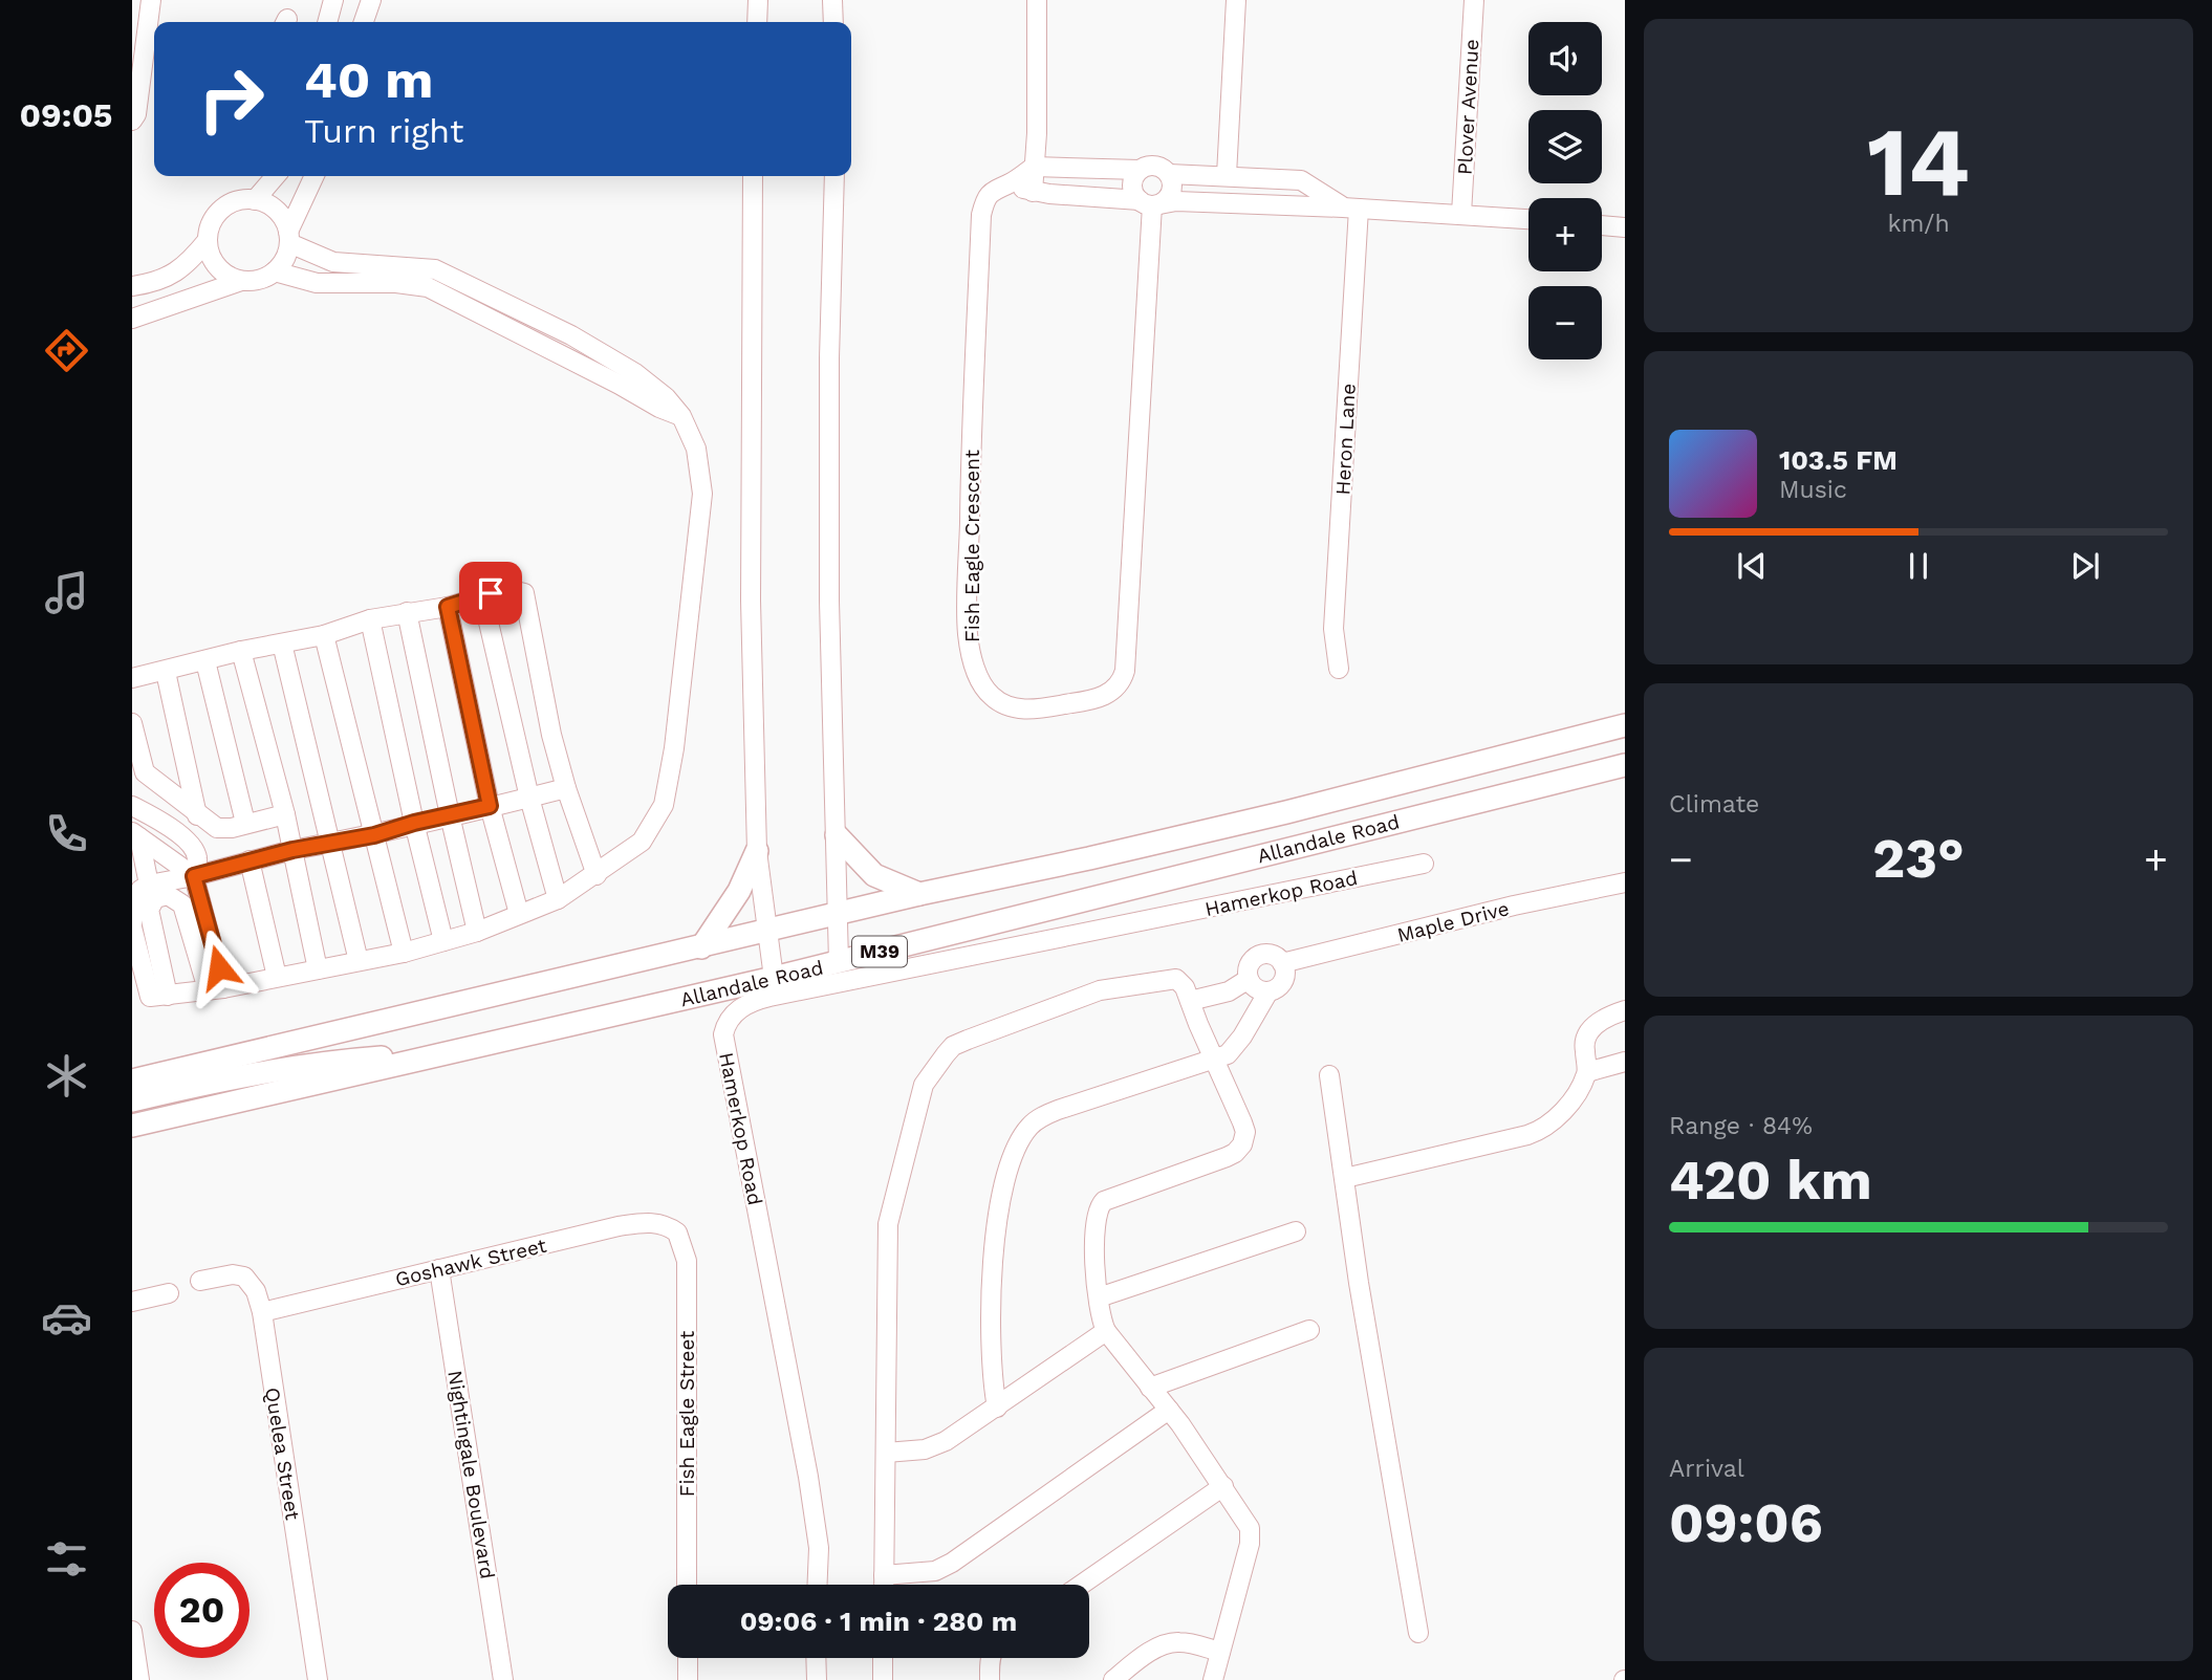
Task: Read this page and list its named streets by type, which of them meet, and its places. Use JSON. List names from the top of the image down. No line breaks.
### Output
{"streets":{"main road":["Allandale Road","M39"],"street":["Plover Avenue","Heron Lane","Fish Eagle Crescent","Hamerkop Road","Maple Drive","Goshawk Street","Fish Eagle Street","Quelea Street","Nightingale Boulevard"]},"crossings":[["Goshawk Street","Fish Eagle Street"],["Goshawk Street","Quelea Street"],["Goshawk Street","Nightingale Boulevard"]],"page":{"tabs":"09:05","tile":[["14","km/h"],"Climate",["Range · 84%","420 km"],["Arrival","09:06"]],"map_buttons":["+","−"],"turn":["40 m","Turn right"],"song":["103.5 FM","Music"],"heat":["−","23°","+"],"limit":"20","trip":"09:06 · 1 min · 280 m"}}
